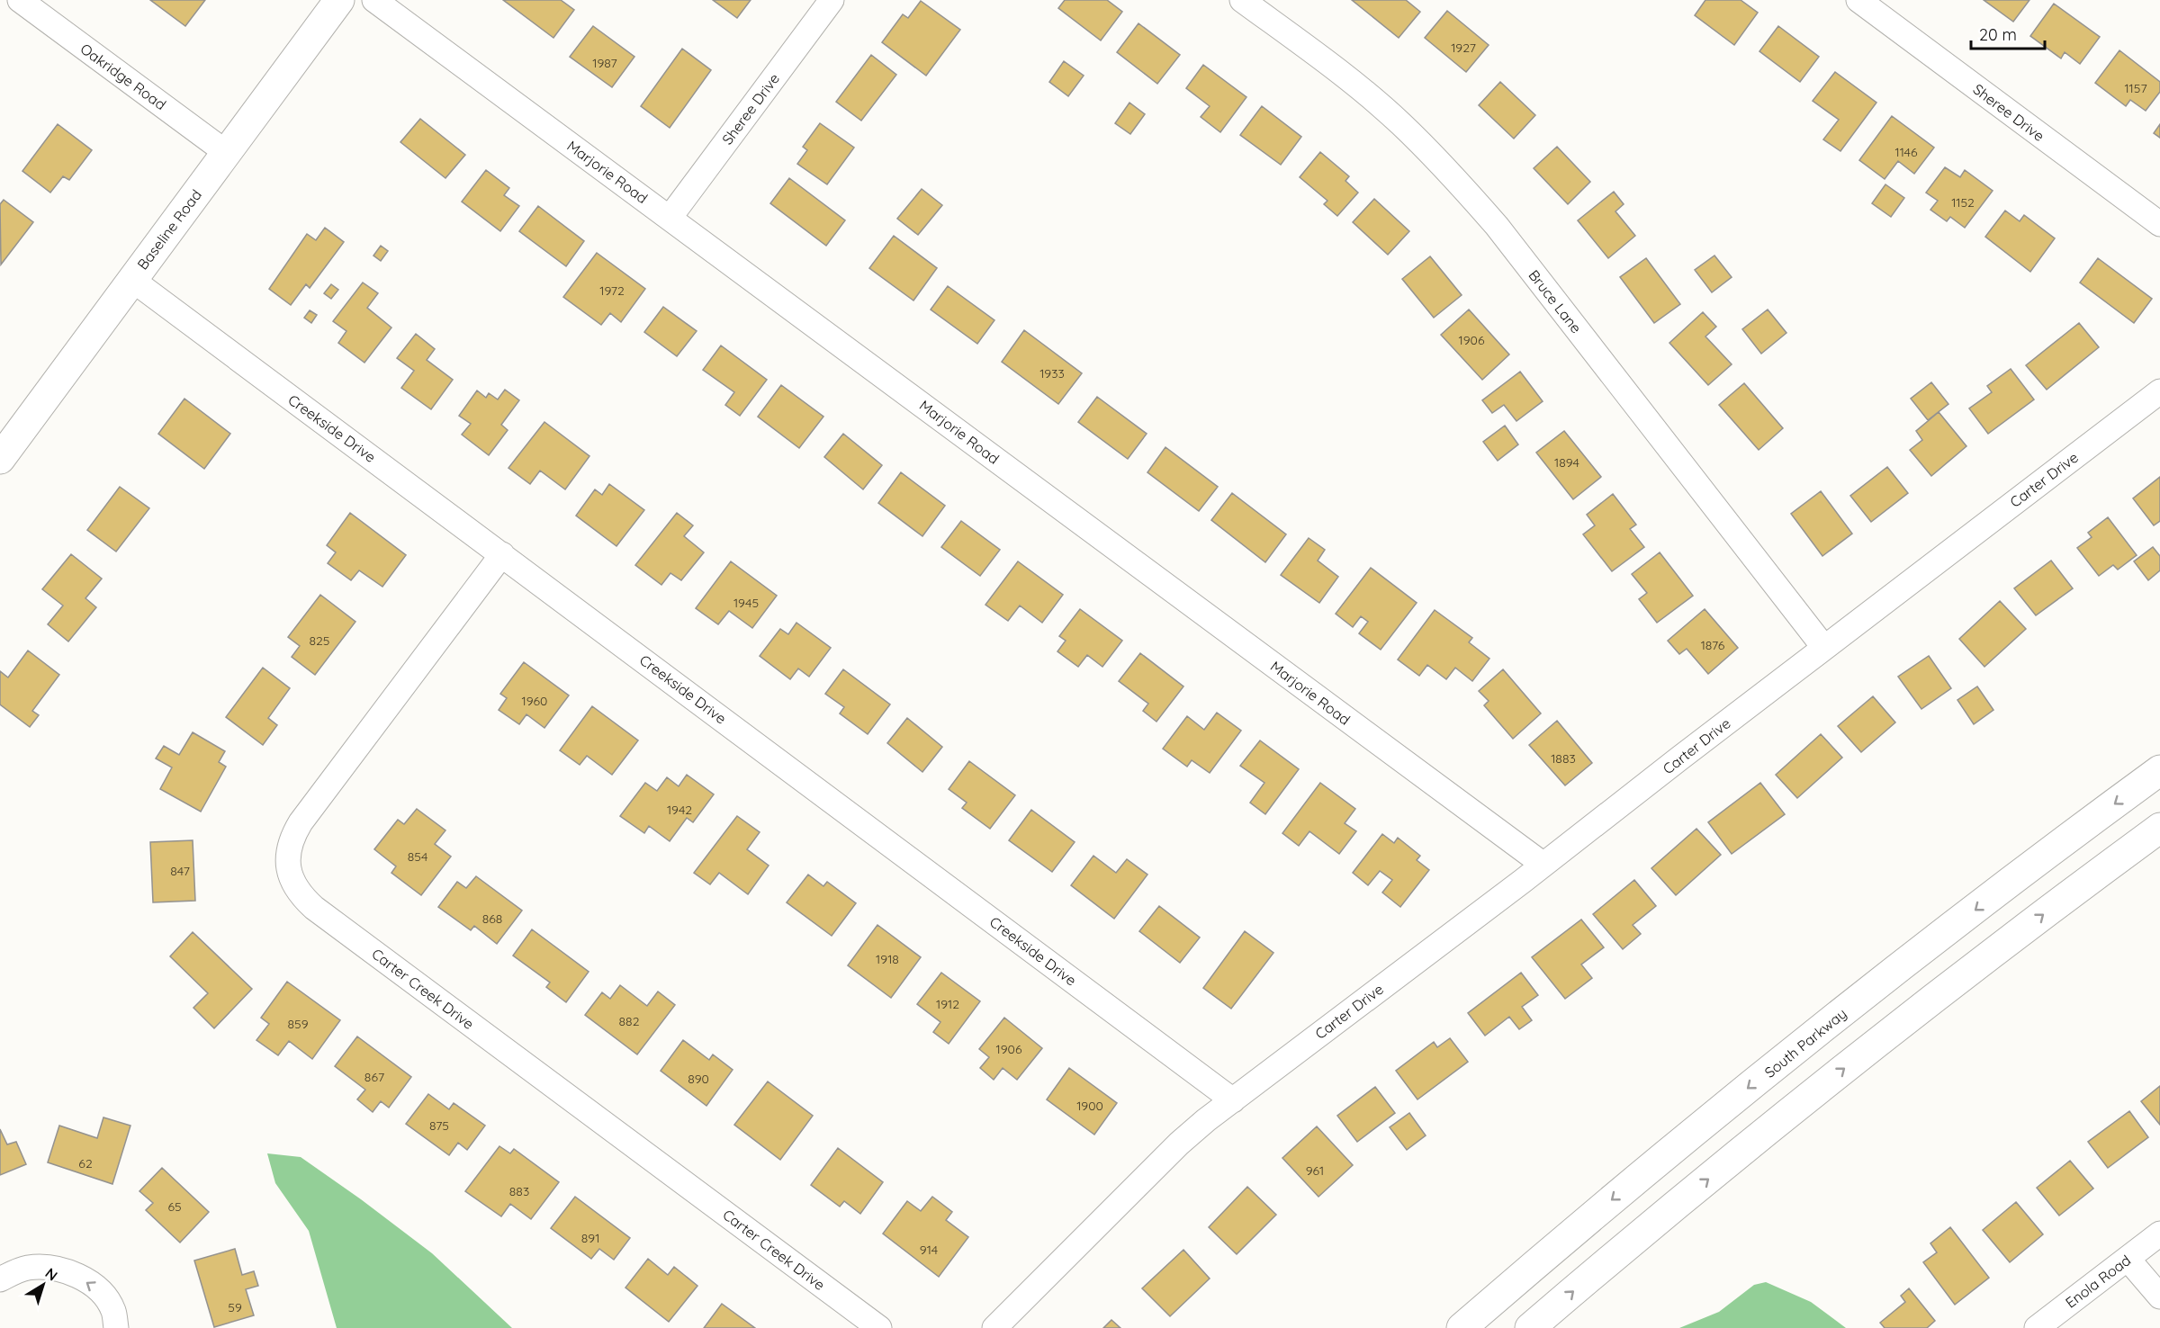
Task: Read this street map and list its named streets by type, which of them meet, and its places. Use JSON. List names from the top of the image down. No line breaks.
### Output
{"streets":{"main road":["Baseline Road","South Parkway"],"street":["Oakridge Road","Sheree Drive","Marjorie Road","Bruce Lane","Creekside Drive","Carter Drive","Carter Creek Drive","Enola Road"]},"crossings":[["Oakridge Road","Baseline Road"],["Sheree Drive","Marjorie Road"],["Marjorie Road","Carter Drive"],["Baseline Road","Creekside Drive"],["Bruce Lane","Carter Drive"],["Creekside Drive","Carter Drive"],["Creekside Drive","Carter Creek Drive"]],"house_numbers":["1927","1987","1157","1146","1152","1972","1906","1933","1894","1945","825","1876","1960","1883","1942","854","847","868","1918","1912","882","859","1906","867","890","1900","875","62","961","883","65","891","914","59"],"scale_bar":"20 m","north":"top right"}
